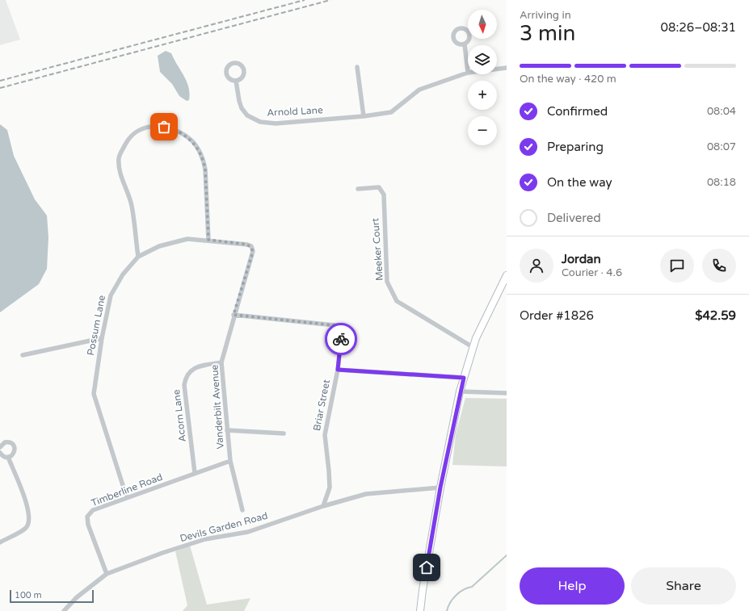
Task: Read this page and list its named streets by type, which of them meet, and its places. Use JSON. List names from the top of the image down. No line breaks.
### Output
{"streets":{"street":["Arnold Lane","Meeker Court","Possum Lane","Briar Street","Vanderbilt Avenue","Acorn Lane","Timberline Road","Devils Garden Road"]},"crossings":[["Possum Lane","Vanderbilt Avenue"],["Possum Lane","Timberline Road"],["Briar Street","Vanderbilt Avenue"],["Briar Street","Devils Garden Road"],["Vanderbilt Avenue","Acorn Lane"],["Vanderbilt Avenue","Timberline Road"],["Acorn Lane","Timberline Road"],["Timberline Road","Devils Garden Road"]],"scale_bar":"100 m","north":"bottom","page":{"heading":["3 min","Arriving in","08:26–08:31"],"panel":["Jordan","Courier · 4.6","Order #1826","$42.59"],"map_buttons":["+","−"],"bar":"On the way · 420 m","list":[["Confirmed","08:04"],["Preparing","08:07"],["On the way","08:18"],"Delivered"],"buttons":["Help","Share"],"scale":"100 m"}}
